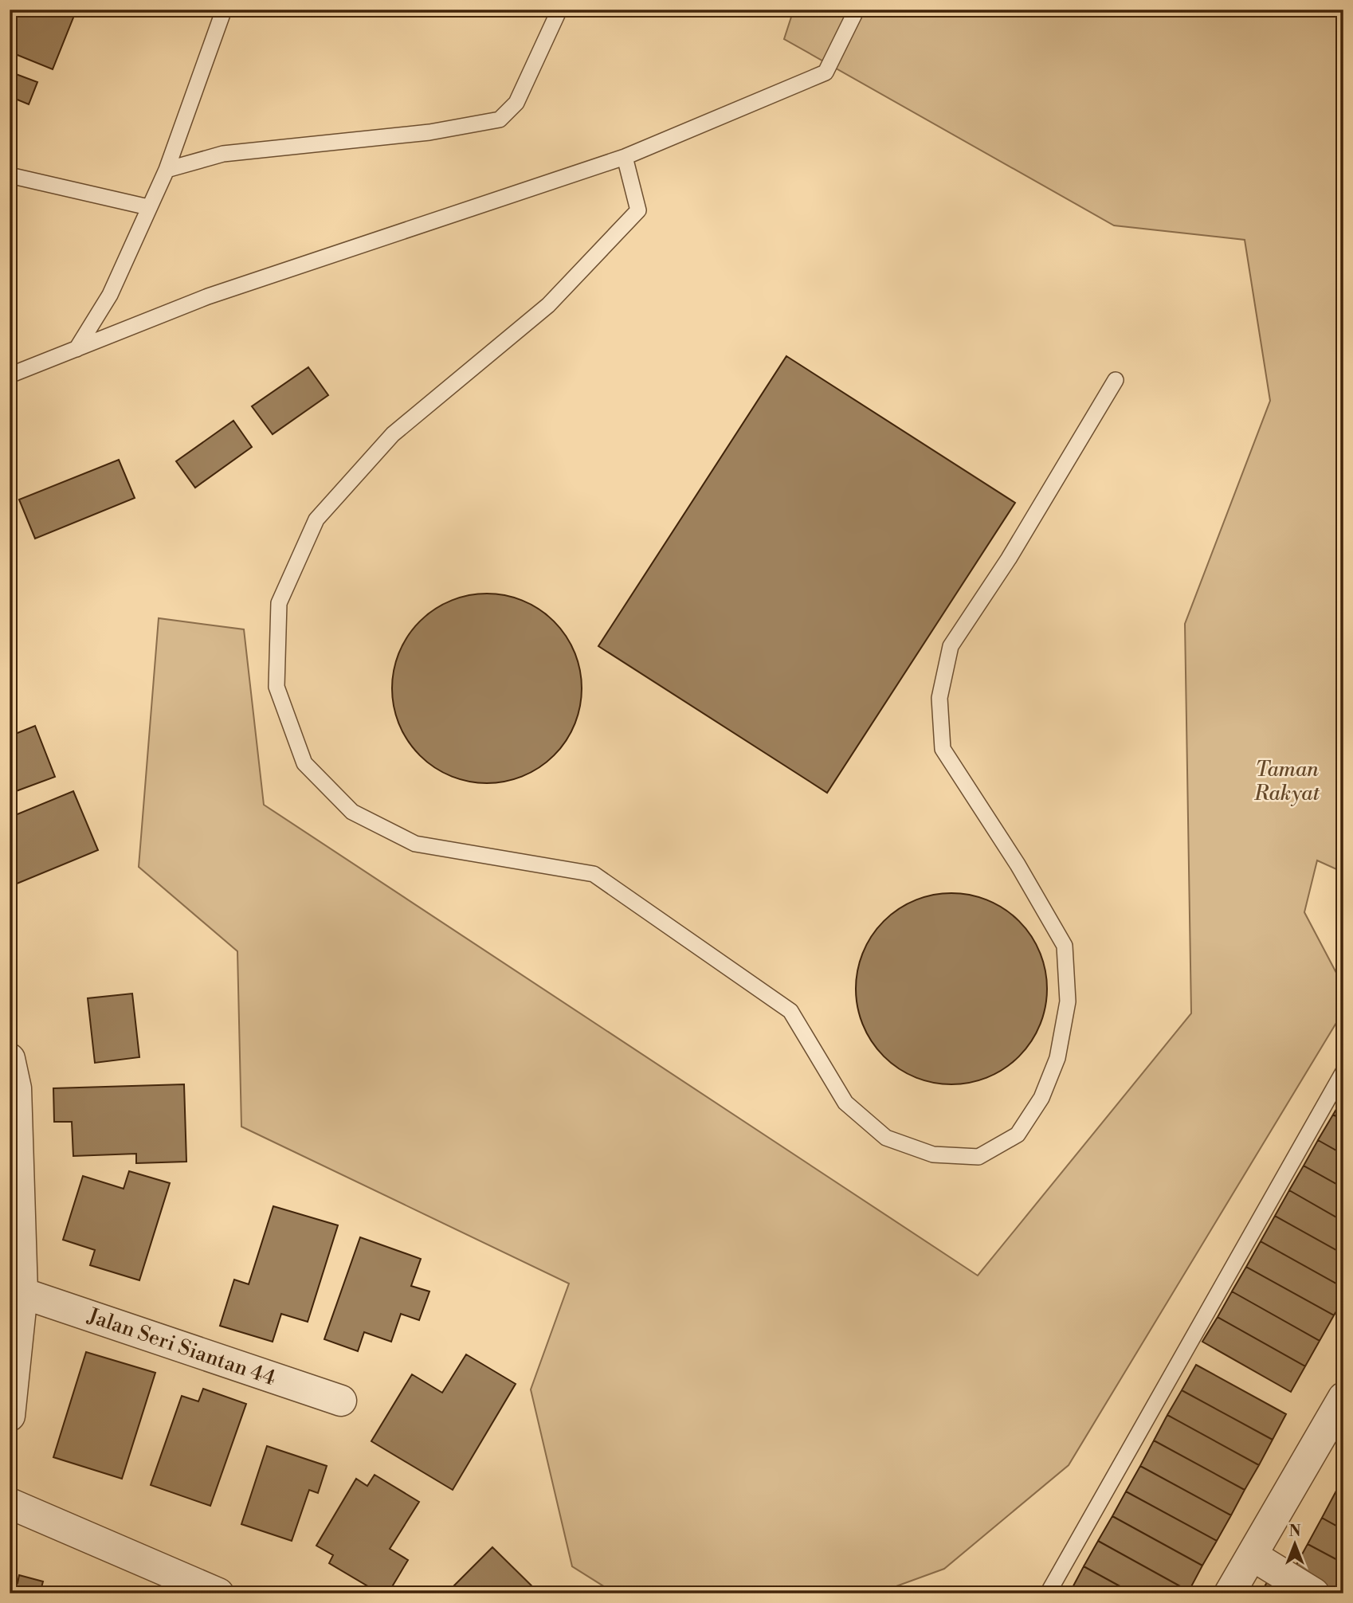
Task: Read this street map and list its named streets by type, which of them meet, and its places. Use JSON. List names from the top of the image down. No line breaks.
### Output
{"streets":{"street":["Jalan Seri Siantan 44"]},"parks":["Taman Rakyat"],"north":"top"}
